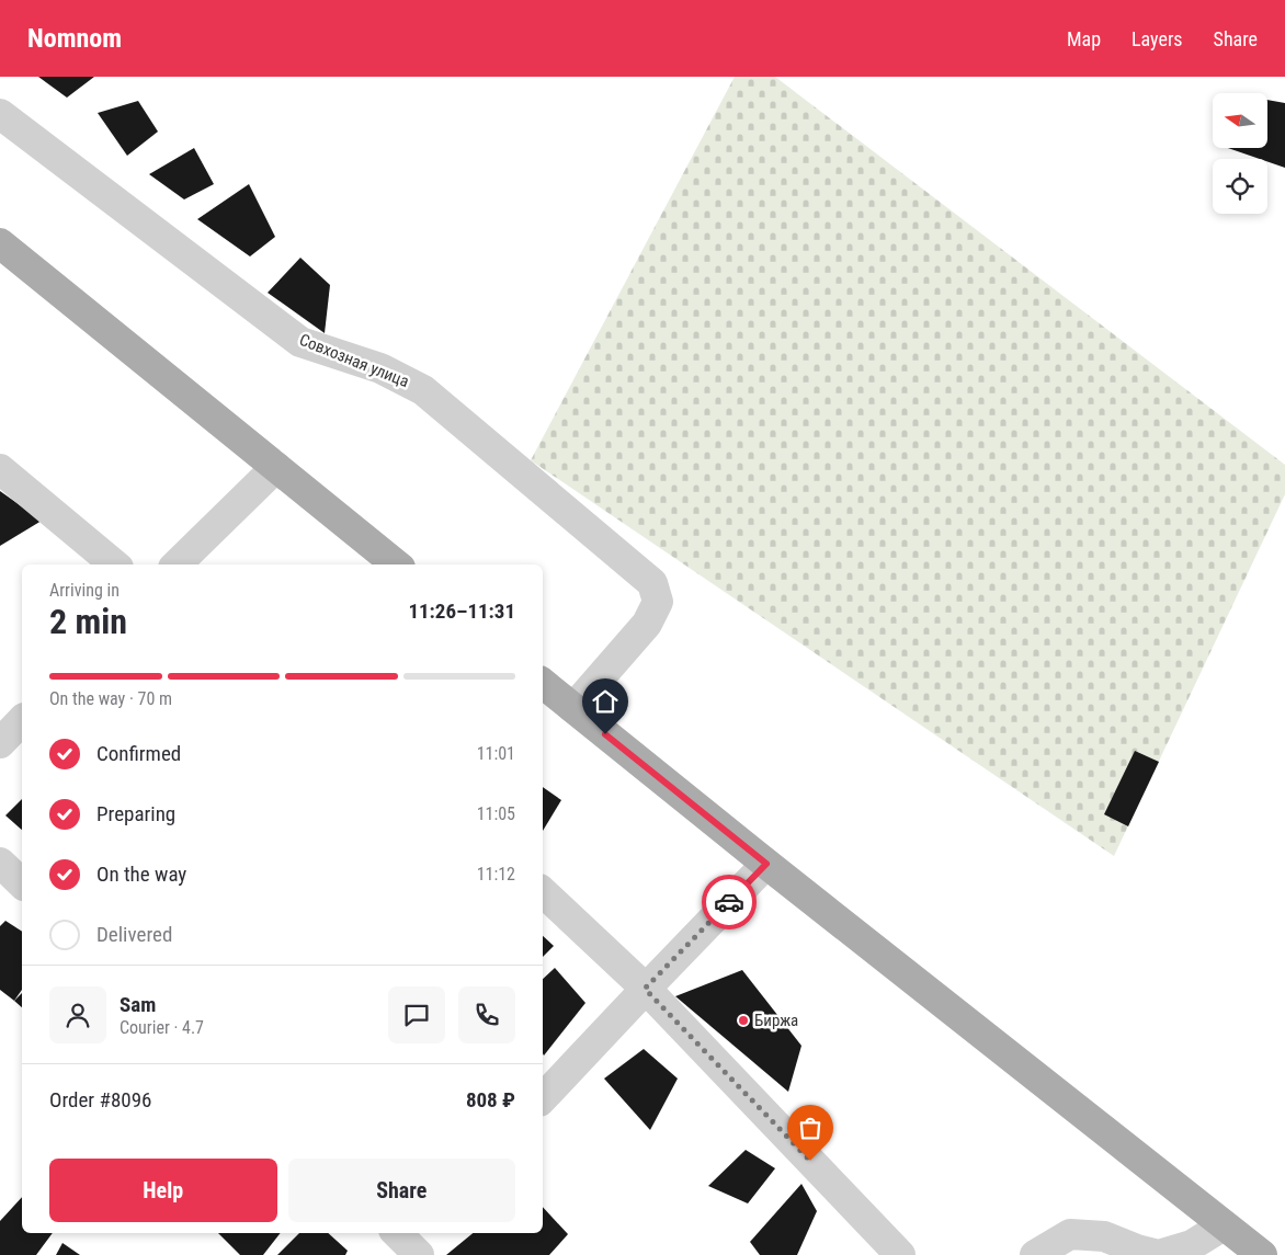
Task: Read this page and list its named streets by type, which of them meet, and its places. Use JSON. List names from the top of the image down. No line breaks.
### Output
{"streets":{"street":["Совхозная улица"]},"places":["Биржа"],"north":"left","page":{"header":"Nomnom","nav":["Map","Layers","Share"],"heading":["2 min","Arriving in","11:26–11:31"],"panel":["Sam","Courier · 4.7","Order #8096","808 ₽"],"bar":"On the way · 70 m","list":[["Confirmed","11:01"],["Preparing","11:05"],["On the way","11:12"],"Delivered"],"buttons":["Help","Share"]}}
